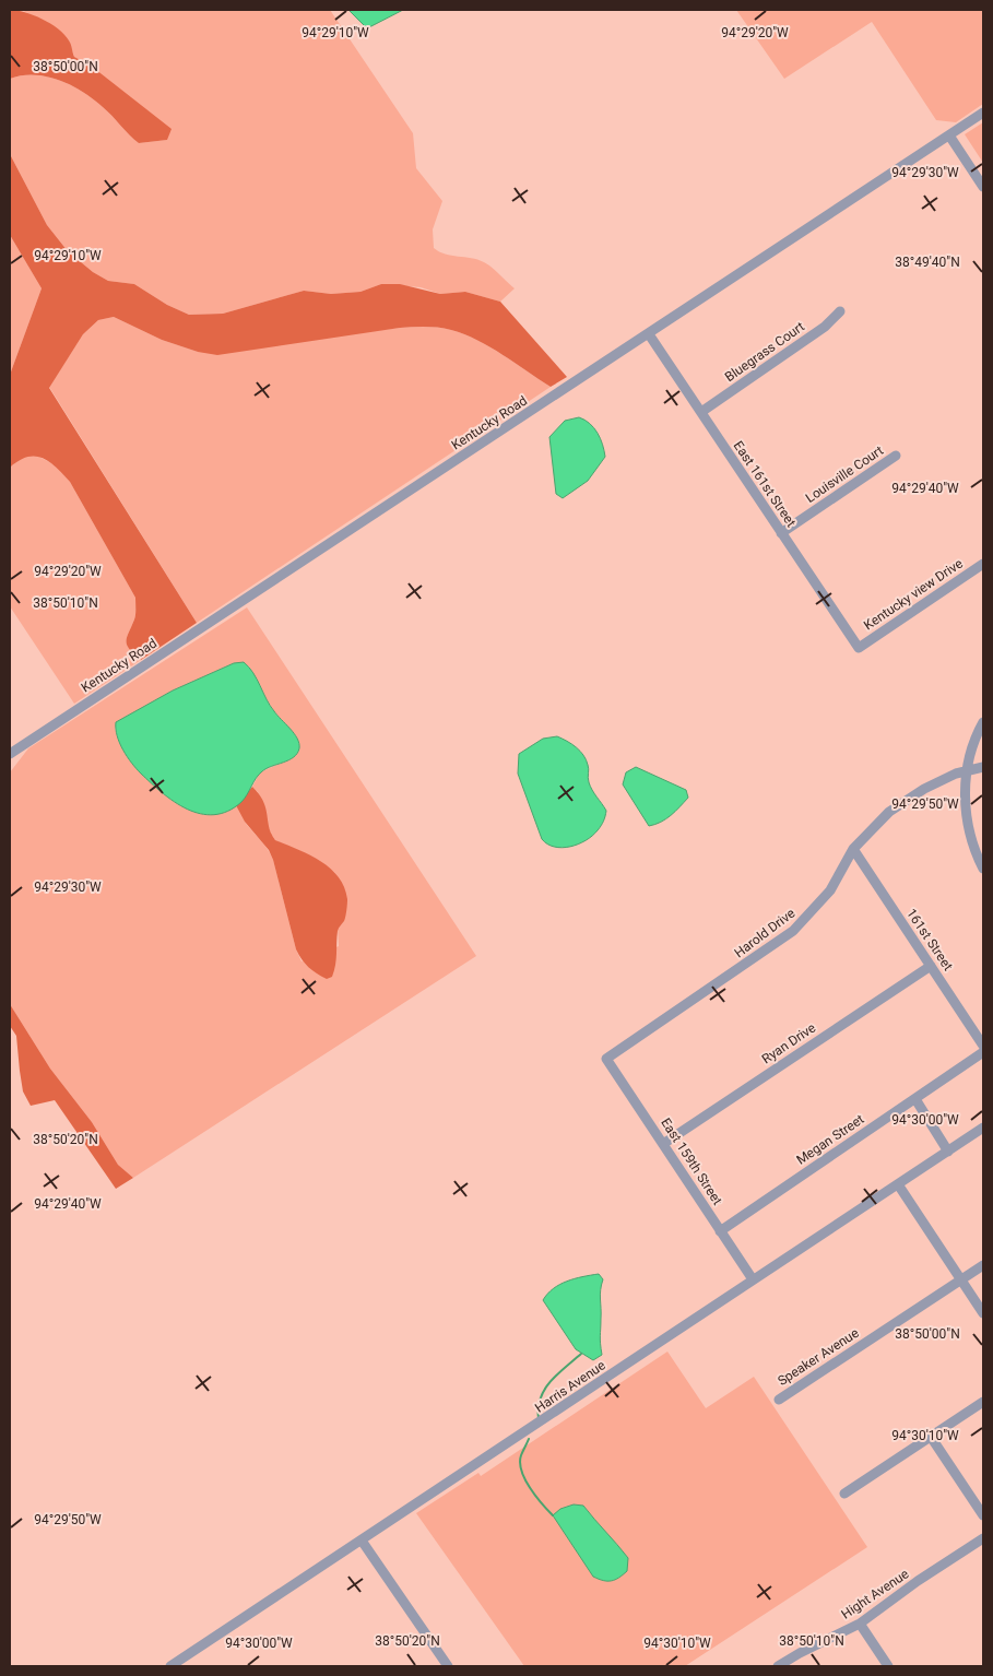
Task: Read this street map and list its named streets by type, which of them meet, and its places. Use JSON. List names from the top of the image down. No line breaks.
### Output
{"streets":{"street":["Bluegrass Court","Kentucky Road","Louisville Court","East 161st Street","Kentucky view Drive","Harold Drive","161st Street","Ryan Drive","Megan Street","East 159th Street","Speaker Avenue","Harris Avenue","Hight Avenue"]},"crossings":[["Bluegrass Court","East 161st Street"],["Kentucky Road","East 161st Street"],["Louisville Court","East 161st Street"],["East 161st Street","Kentucky view Drive"],["Harold Drive","161st Street"],["Harold Drive","East 159th Street"],["161st Street","Ryan Drive"],["Ryan Drive","East 159th Street"],["Megan Street","East 159th Street"],["East 159th Street","Harris Avenue"]],"coordinates":["94°29'10\"W","94°29'20\"W","38°50'00\"N","94°29'30\"W","38°49'40\"N","94°29'40\"W","38°50'10\"N","94°29'50\"W","94°30'00\"W","38°50'20\"N","94°30'10\"W"]}
